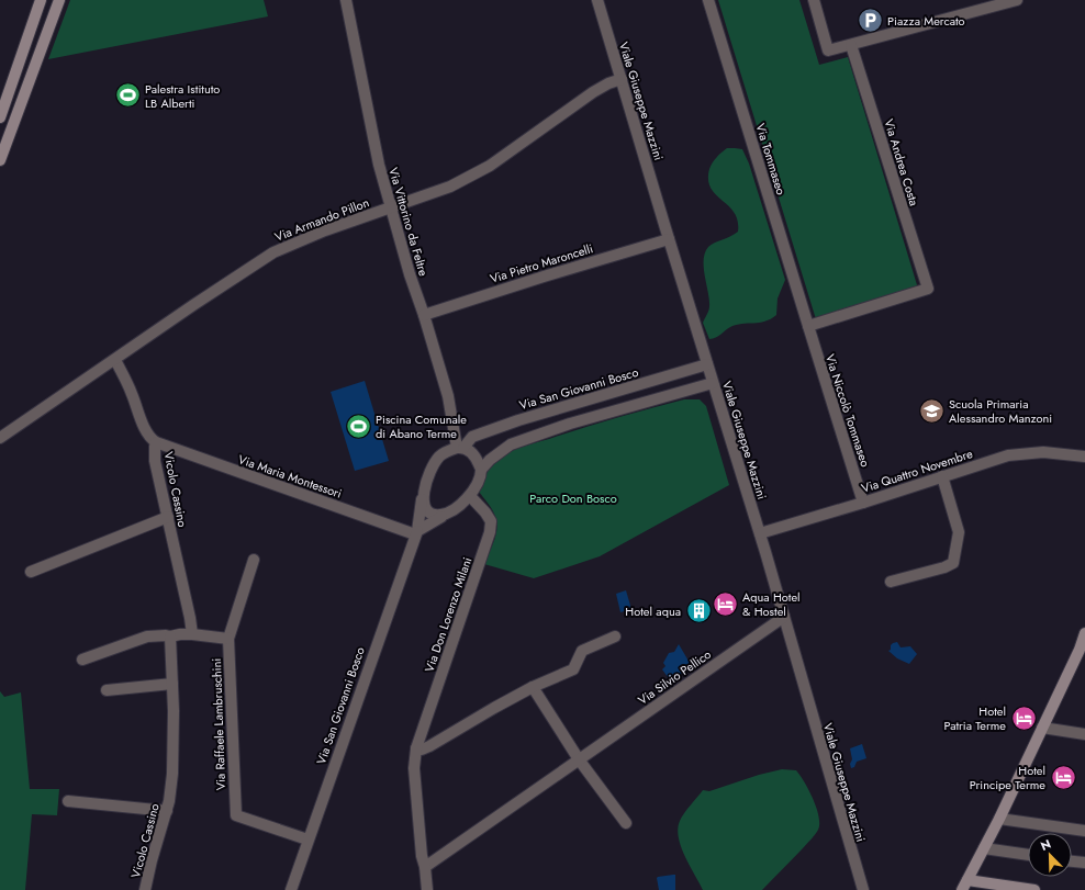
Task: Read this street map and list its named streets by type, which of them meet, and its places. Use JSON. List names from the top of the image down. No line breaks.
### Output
{"streets":{"street":["Viale Giuseppe Mazzini","Via Tommaseo","Via Andrea Costa","Via Armando Pillon","Via Vittorino da Feltre","Via Pietro Maroncelli","Via San Giovanni Bosco","Via Niccolò Tommaseo","Via Quattro Novembre","Via Maria Montessori","Vicolo Cassino","Via Don Lorenzo Milani","Via Silvio Pellico","Via Raffaele Lambruschini"]},"crossings":[["Viale Giuseppe Mazzini","Via Armando Pillon"],["Viale Giuseppe Mazzini","Via Pietro Maroncelli"],["Viale Giuseppe Mazzini","Via San Giovanni Bosco"],["Viale Giuseppe Mazzini","Via Quattro Novembre"],["Viale Giuseppe Mazzini","Via Silvio Pellico"],["Via Tommaseo","Via Andrea Costa"],["Via Tommaseo","Via Niccolò Tommaseo"],["Via Andrea Costa","Via Niccolò Tommaseo"],["Via Armando Pillon","Via Vittorino da Feltre"],["Via Armando Pillon","Vicolo Cassino"],["Via Vittorino da Feltre","Via Pietro Maroncelli"],["Via Vittorino da Feltre","Via San Giovanni Bosco"],["Via Vittorino da Feltre","Via Don Lorenzo Milani"],["Via San Giovanni Bosco","Via Maria Montessori"],["Via San Giovanni Bosco","Via Don Lorenzo Milani"],["Via San Giovanni Bosco","Via Raffaele Lambruschini"],["Via Niccolò Tommaseo","Via Quattro Novembre"],["Via Maria Montessori","Vicolo Cassino"],["Via Don Lorenzo Milani","Via Silvio Pellico"]],"parks":["Parco Don Bosco"],"places":{"parking":["Piazza Mercato"],"sports":["Palestra Istituto LB Alberti","Piscina Comunale di Abano Terme"],"school or university":["Scuola Primaria Alessandro Manzoni"],"hotel":["Aqua Hotel & Hostel","Hotel Patria Terme","Hotel Principe Terme"],"building":["Hotel aqua"]},"north":"top left"}
